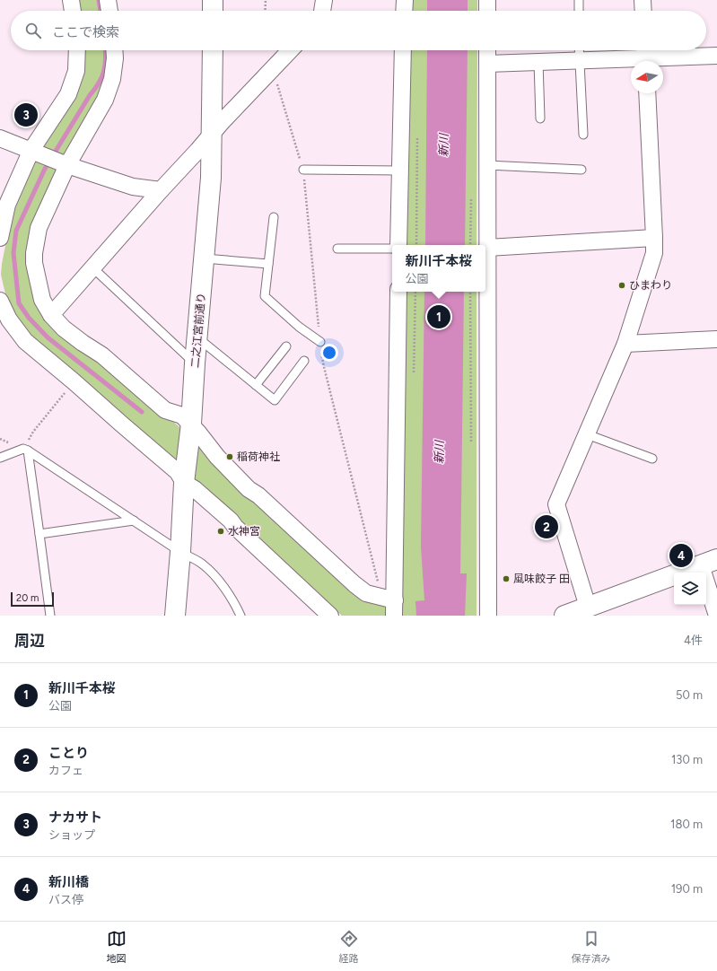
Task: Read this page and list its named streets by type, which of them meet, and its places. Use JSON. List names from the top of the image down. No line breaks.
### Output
{"streets":{"street":["二之江宮前通り"]},"water":["新川"],"places":["ひまわり","稲荷神社","水神宮","風味餃子 田"],"scale_bar":"20 m","north":"left","page":{"search":"ここで検索","pins":["3","1","2","4"],"popup":["新川千本桜","公園"],"scale":"20 m","heading":["周辺","4件"],"list":[{"mark":"1","name":"新川千本桜","note":"公園","value":"50 m"},{"mark":"2","name":"ことり","note":"カフェ","value":"130 m"},{"mark":"3","name":"ナカサト","note":"ショップ","value":"180 m"},{"mark":"4","name":"新川橋","note":"バス停","value":"190 m"}],"nav":["地図","経路","保存済み"]}}
